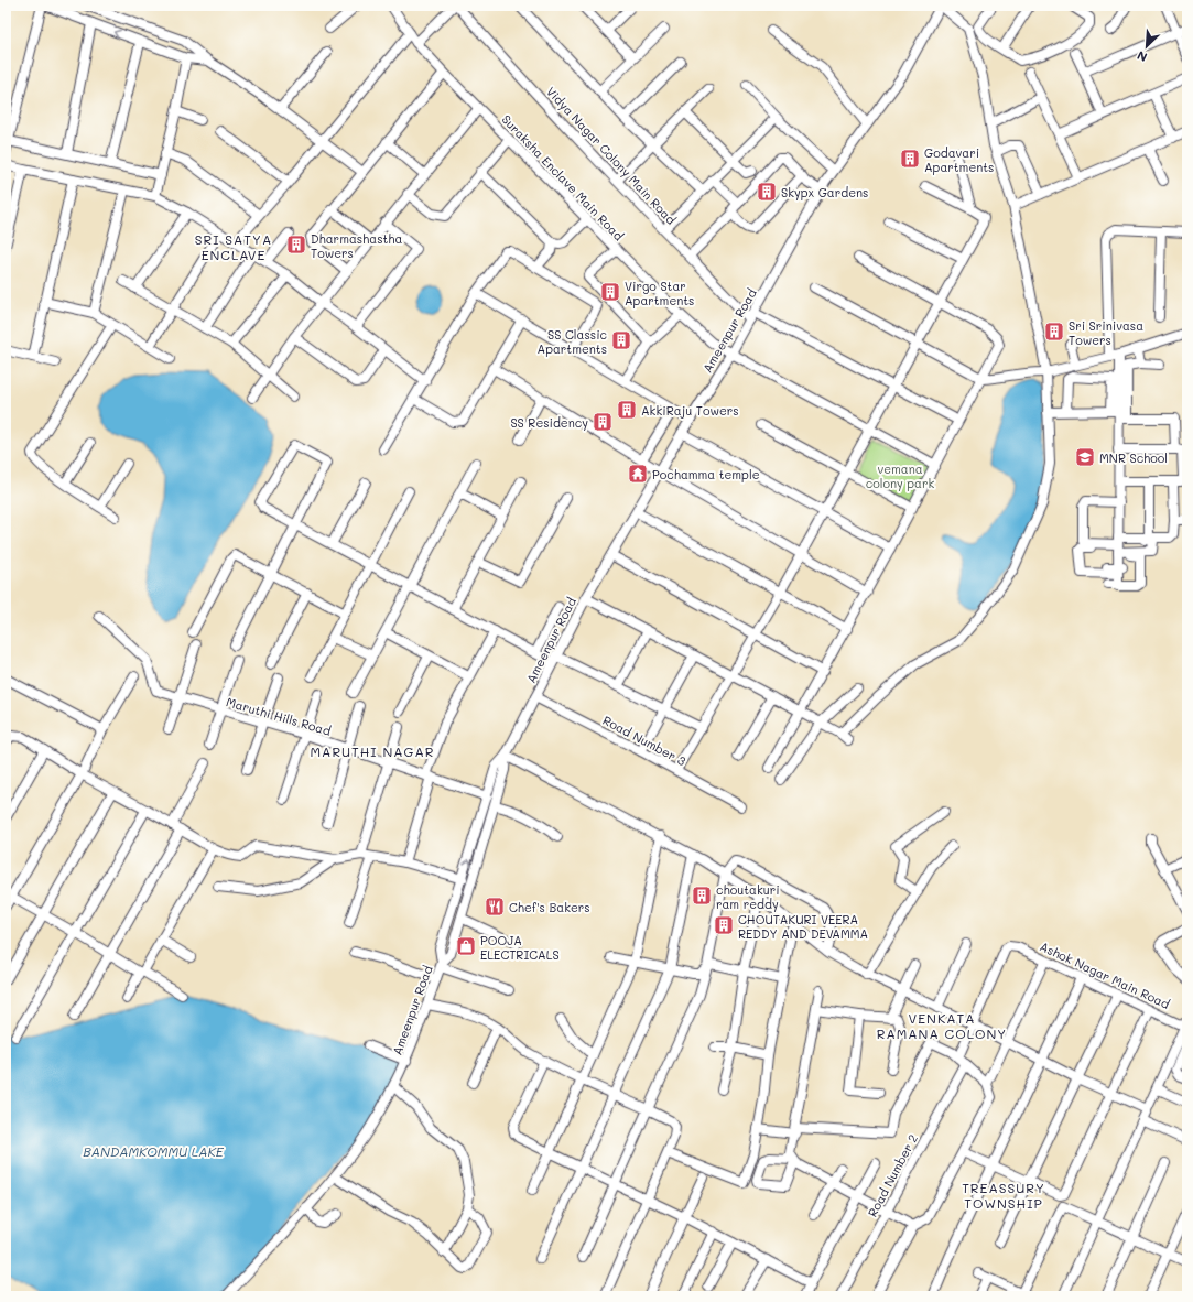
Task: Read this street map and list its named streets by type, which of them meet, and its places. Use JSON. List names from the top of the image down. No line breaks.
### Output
{"streets":{"street":["Vidya Nagar Colony Main Road","Suraksha Enclave Main Road","Ameenpur Road","Maruthi Hills Road","Road Number 3","Ashok Nagar Main Road","Road Number 2"]},"crossings":[["Vidya Nagar Colony Main Road","Ameenpur Road"],["Suraksha Enclave Main Road","Ameenpur Road"],["Ameenpur Road","Road Number 3"]],"districts":["SRI SATYA ENCLAVE","MARUTHI NAGAR","VENKATA RAMANA COLONY","TREASSURY TOWNSHIP"],"water":["BANDAMKOMMU LAKE"],"parks":["vemana colony park"],"places":{"building":["Godavari Apartments","Skypx Gardens","Dharmashastha Towers","Virgo Star Apartments","Sri Srinivasa Towers","SS Classic Apartments","AkkiRaju Towers","SS Residency","choutakuri ram reddy","CHOUTAKURI VEERA REDDY AND DEVAMMA"],"school or university":["MNR School"],"temple":["Pochamma temple"],"restaurant":["Chef's Bakers"],"shop":["POOJA ELECTRICALS"]},"north":"bottom left"}
